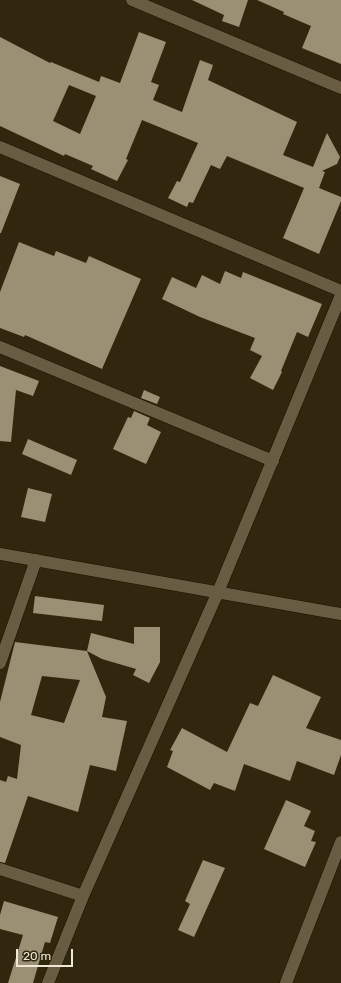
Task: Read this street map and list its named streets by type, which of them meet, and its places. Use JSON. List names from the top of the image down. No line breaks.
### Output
{"scale_bar":"20 m"}
